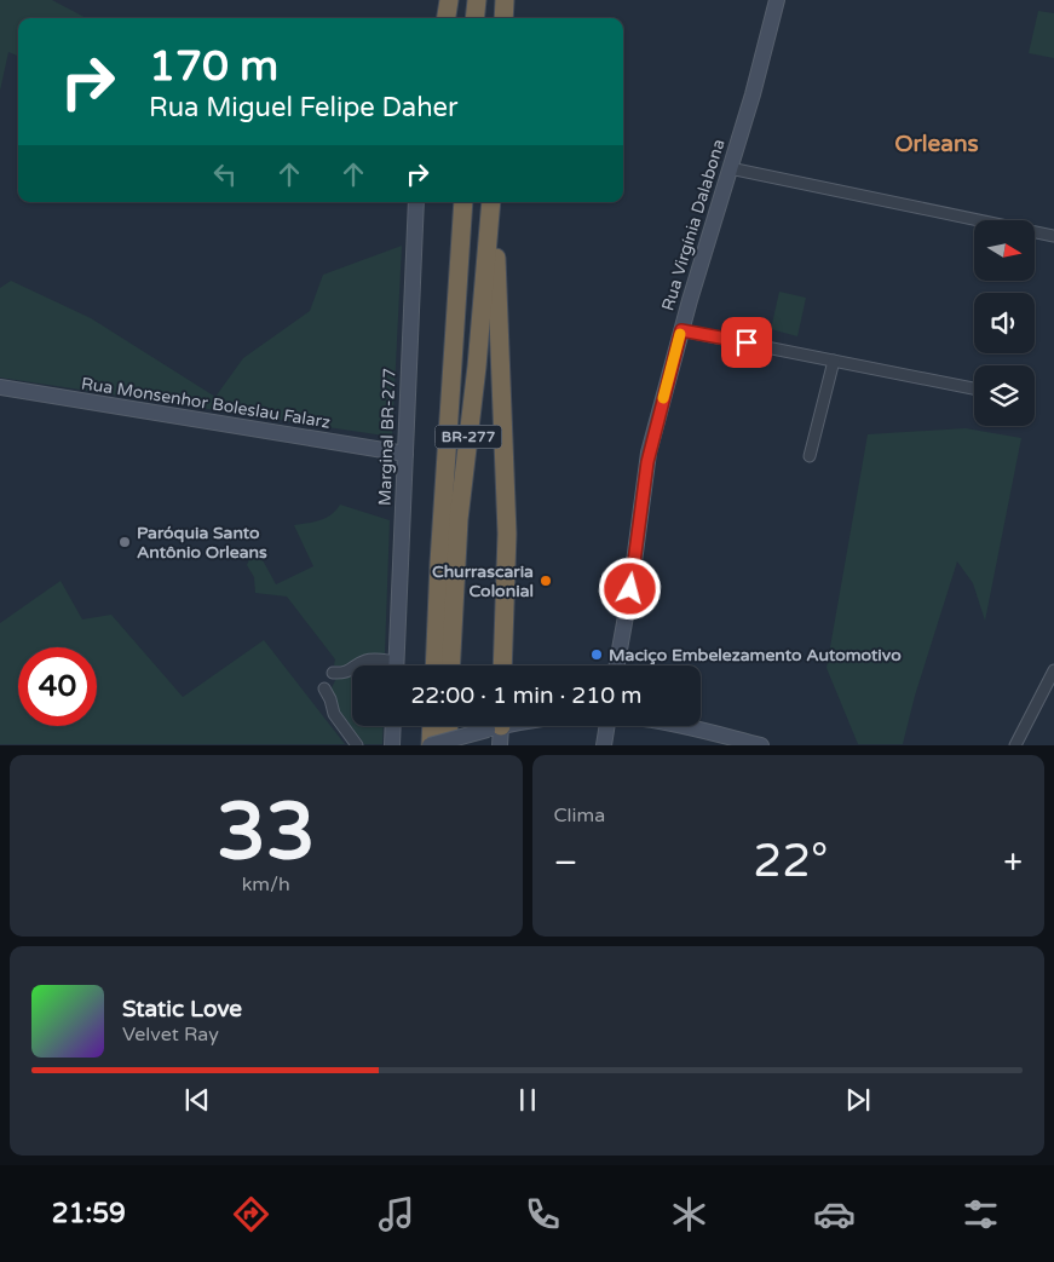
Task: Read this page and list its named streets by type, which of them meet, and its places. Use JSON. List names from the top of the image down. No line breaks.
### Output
{"streets":{"highway":["BR-277"],"street":["Rua Virgínia Dalabona","Rua Monsenhor Boleslau Falarz","Marginal BR-277"]},"crossings":[["Rua Monsenhor Boleslau Falarz","Marginal BR-277"]],"districts":["Orleans"],"places":["Paróquia Santo Antônio Orleans","Churrascaria Colonial","Maciço Embelezamento Automotivo"],"north":"right","page":{"turn":["170 m","Rua Miguel Felipe Daher"],"limit":"40","trip":"22:00 · 1 min · 210 m","tile":[["33","km/h"],"Clima"],"heat":["−","22°","+"],"song":["Static Love","Velvet Ray"],"tabs":"21:59"}}
